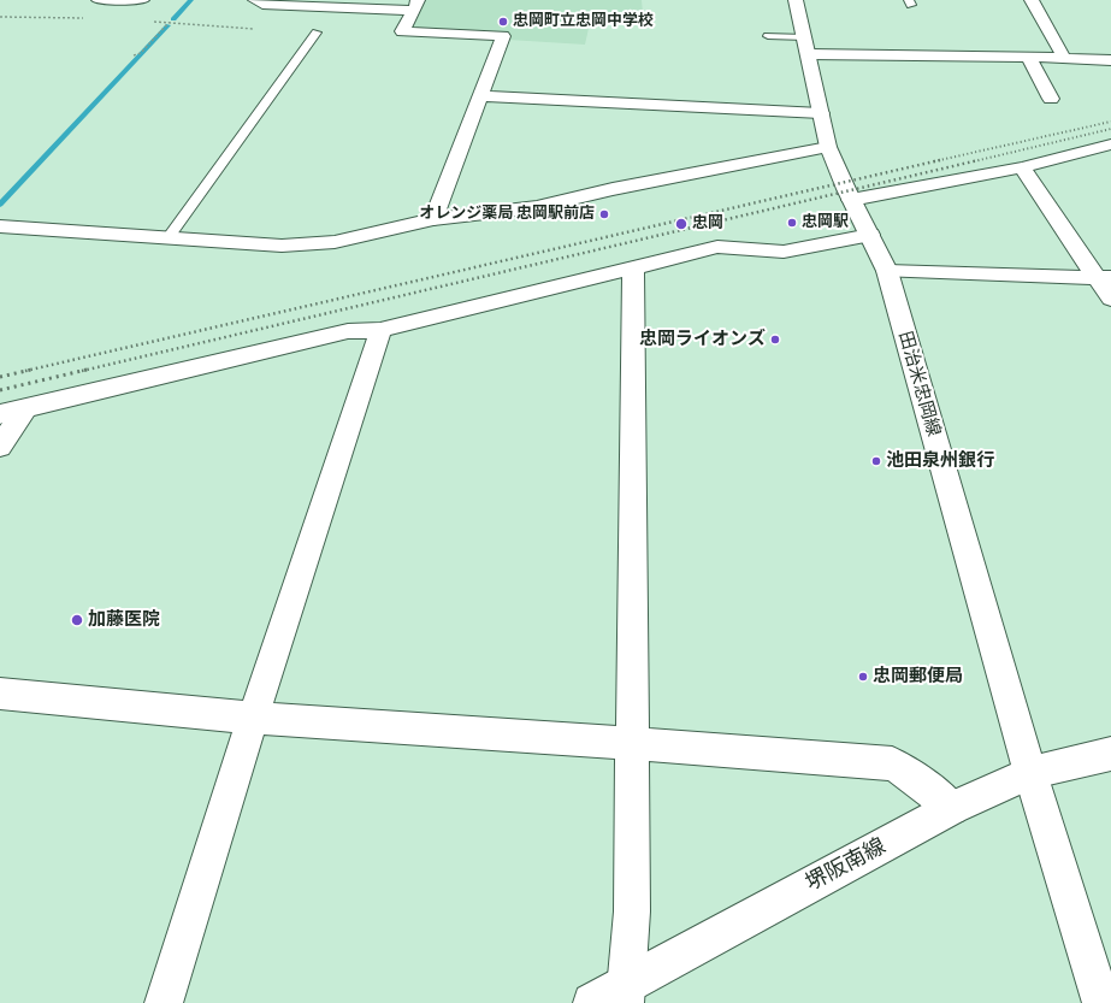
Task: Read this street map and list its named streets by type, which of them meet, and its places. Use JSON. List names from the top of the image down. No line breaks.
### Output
{"streets":{"street":["田治米忠岡線","堺阪南線"]},"crossings":[["田治米忠岡線","堺阪南線"]],"places":["忠岡町立忠岡中学校","オレンジ薬局 忠岡駅前店","忠岡駅","忠岡","忠岡ライオンズ","池田泉州銀行","加藤医院","忠岡郵便局"]}
